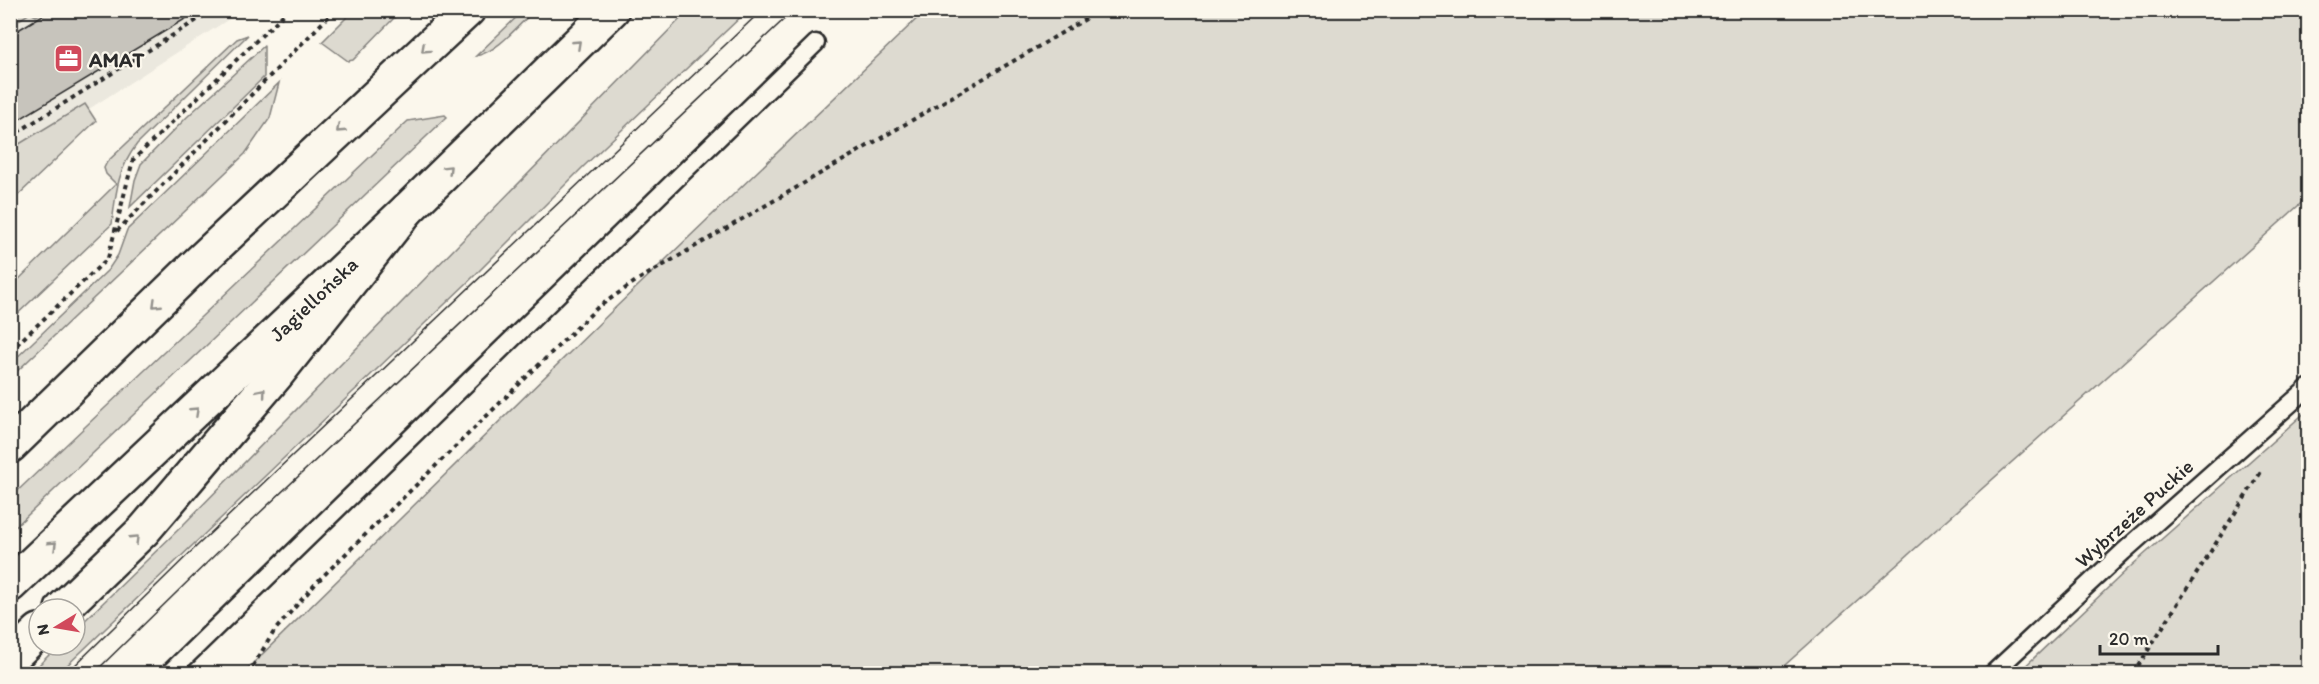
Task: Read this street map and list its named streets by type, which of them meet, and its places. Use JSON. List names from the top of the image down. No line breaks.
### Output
{"streets":{"main road":["Jagiellońska"],"lane":["Wybrzeże Puckie"]},"places":{"office":["AMAT"]},"scale_bar":"20 m","north":"left"}
